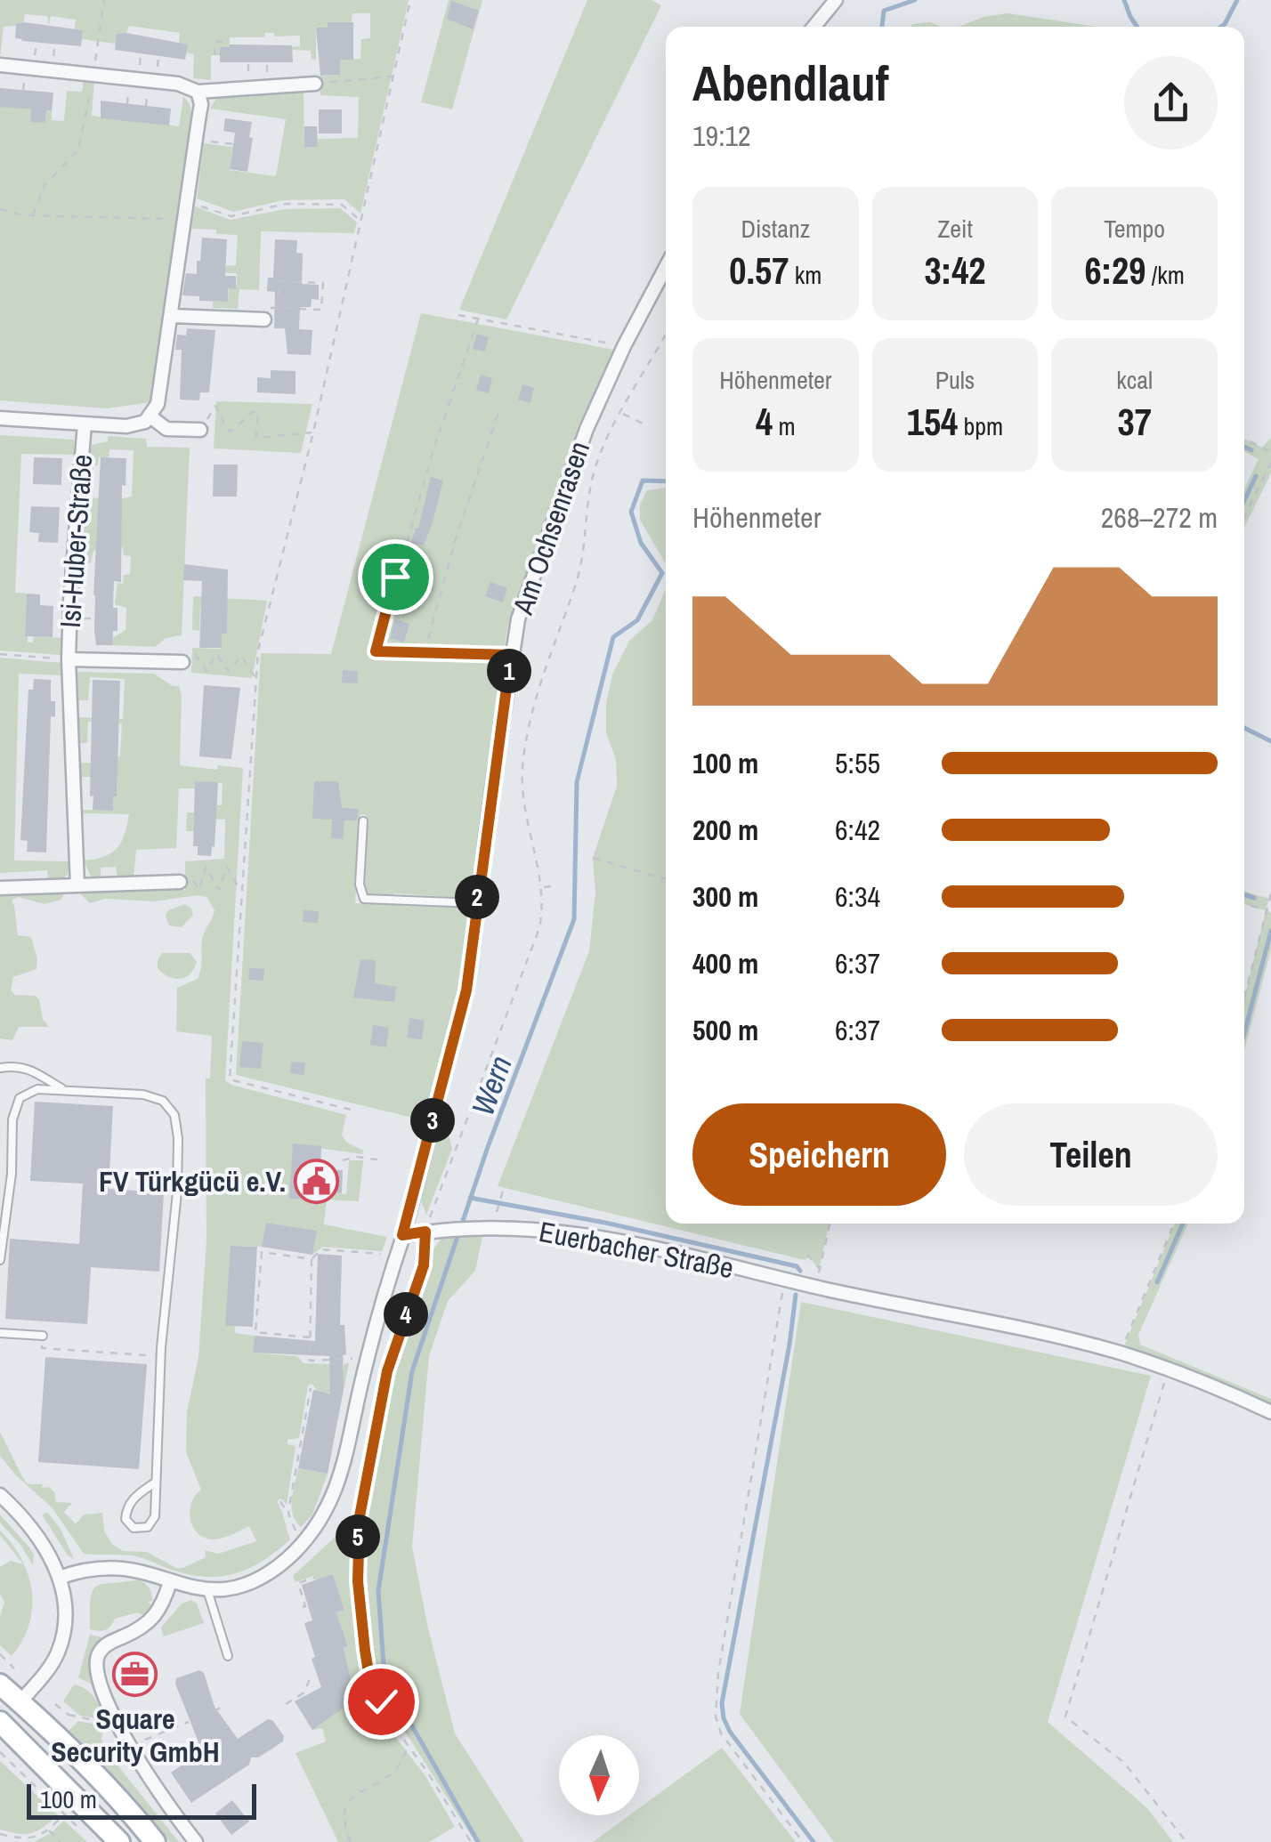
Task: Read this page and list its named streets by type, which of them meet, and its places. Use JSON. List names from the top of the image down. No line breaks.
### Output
{"streets":{"street":["Am Ochsenrasen","Isi-Huber-Straße","Euerbacher Straße"]},"crossings":[["Am Ochsenrasen","Euerbacher Straße"]],"water":["Wern"],"places":{"public building":["FV Türkgücü e.V."],"office":["Square Security GmbH"]},"scale_bar":"100 m","north":"bottom","page":{"heading":["Abendlauf","19:12"],"stats":[["Distanz","0.57 km"],["Zeit","3:42"],["Tempo","6:29 /km"],["Höhenmeter","4 m"],["Puls","154 bpm"],["kcal","37"]],"chart":["Höhenmeter","268–272 m"],"pins":["1","2","3","4","5"],"list":[{"name":"100 m","note":"5:55"},{"name":"200 m","note":"6:42"},{"name":"300 m","note":"6:34"},{"name":"400 m","note":"6:37"},{"name":"500 m","note":"6:37"}],"buttons":["Speichern","Teilen"],"scale":"100 m"}}
